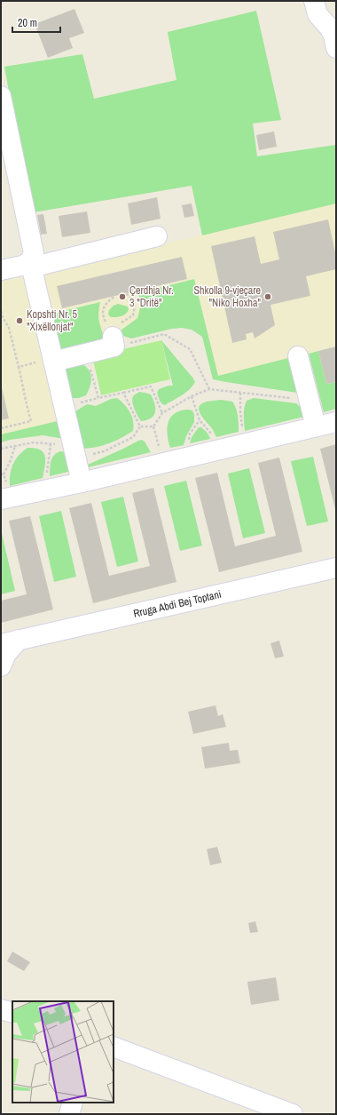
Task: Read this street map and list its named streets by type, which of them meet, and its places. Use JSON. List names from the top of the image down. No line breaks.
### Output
{"streets":{"street":["Rruga Abdi Bej Toptani"]},"places":["Çerdhja Nr. 3 \"Dritë\"","Shkolla 9-vjeçare \"Niko Hoxha\"","Kopshti Nr. 5 \"Xixëllonjat\""],"scale_bar":"20 m"}
